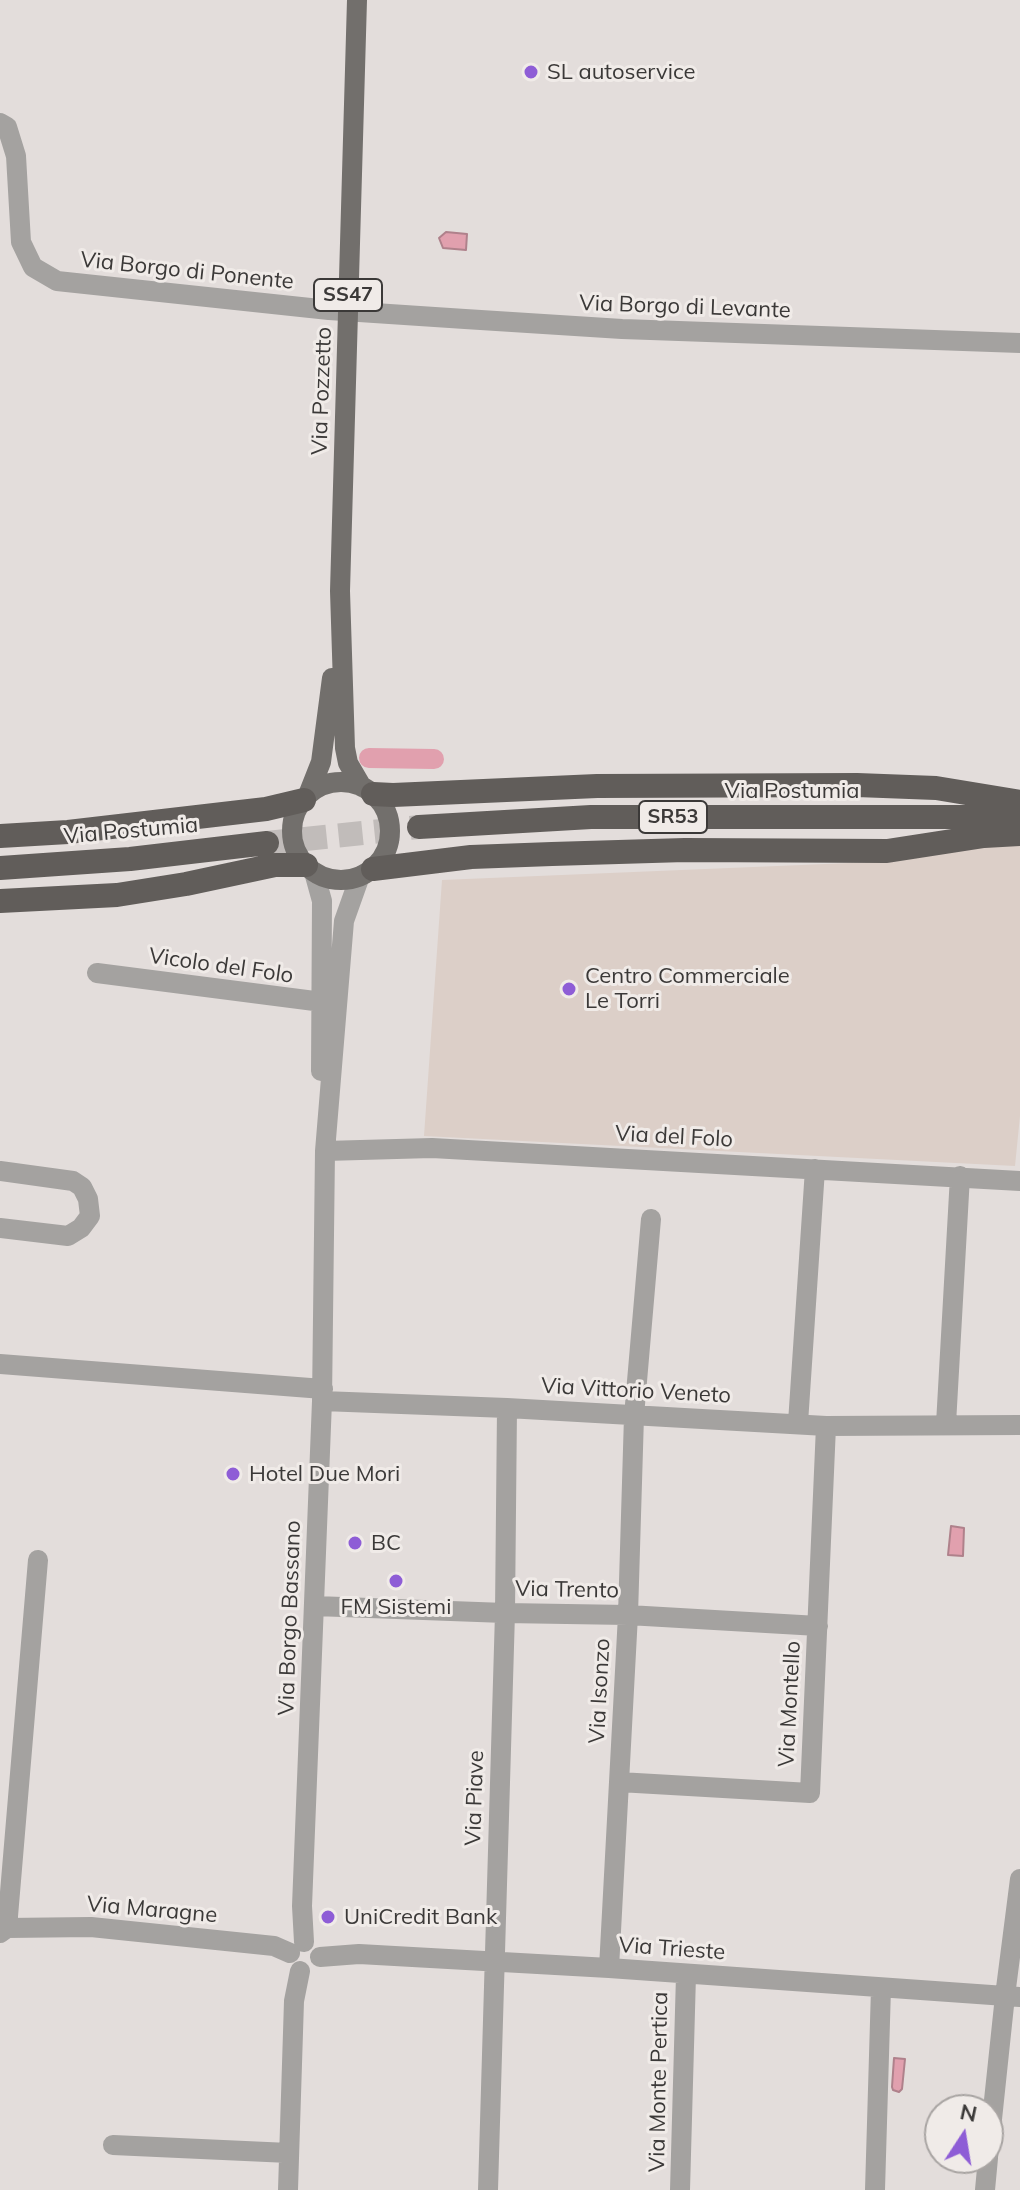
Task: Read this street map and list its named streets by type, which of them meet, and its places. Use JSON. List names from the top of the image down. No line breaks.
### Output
{"streets":{"highway":["Via Postumia","SR53"],"main road":["SS47","Via Pozzetto","Via Borgo Bassano"],"street":["Via Borgo di Ponente","Via Borgo di Levante","Vicolo del Folo","Via del Folo","Via Vittorio Veneto","Via Trento","Via Isonzo","Via Montello","Via Piave","Via Maragne","Via Trieste","Via Monte Pertica"]},"crossings":[["Via Borgo di Ponente","Via Borgo di Levante"],["Via Borgo di Ponente","Via Pozzetto"],["Via Borgo di Levante","Via Pozzetto"],["Via Pozzetto","Via Borgo Bassano"],["Vicolo del Folo","Via Borgo Bassano"],["Via del Folo","Via Borgo Bassano"],["Via Vittorio Veneto","Via Borgo Bassano"],["Via Vittorio Veneto","Via Isonzo"],["Via Vittorio Veneto","Via Montello"],["Via Vittorio Veneto","Via Piave"],["Via Trento","Via Borgo Bassano"],["Via Trento","Via Isonzo"],["Via Trento","Via Montello"],["Via Trento","Via Piave"],["Via Borgo Bassano","Via Maragne"],["Via Borgo Bassano","Via Trieste"],["Via Isonzo","Via Montello"],["Via Isonzo","Via Trieste"],["Via Piave","Via Trieste"],["Via Maragne","Via Trieste"],["Via Trieste","Via Monte Pertica"]],"places":["SL autoservice","Centro Commerciale Le Torri","Hotel Due Mori","BC","FM Sistemi","UniCredit Bank"],"north":"top"}
